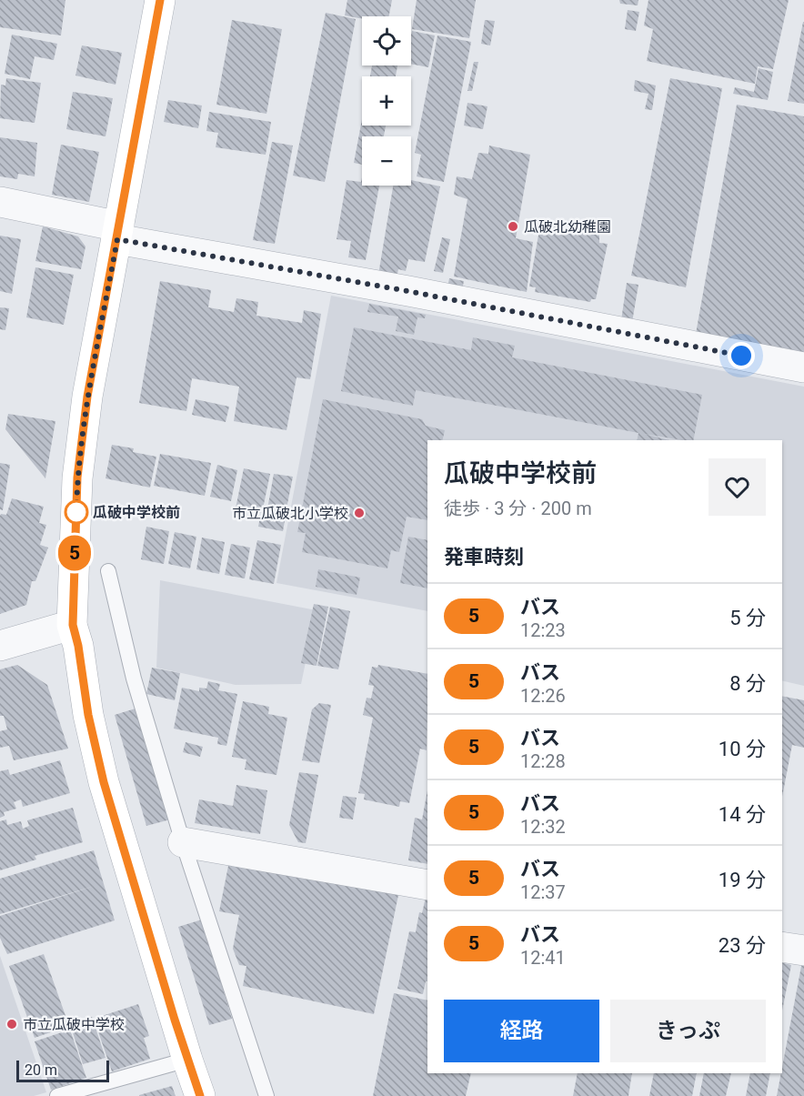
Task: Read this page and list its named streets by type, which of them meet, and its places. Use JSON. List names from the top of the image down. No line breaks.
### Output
{"places":["瓜破北幼稚園","瓜破中学校前","市立瓜破北小学校","市立瓜破中学校"],"lines":["bus line 5"],"scale_bar":"20 m","page":{"on_map":"5","map_buttons":["+","−"],"heading":[["瓜破中学校前","徒歩 · 3 分 · 200 m"],"発車時刻"],"list":[{"mark":"5","name":"バス","note":"12:23","value":"5 分"},{"mark":"5","name":"バス","note":"12:26","value":"8 分"},{"mark":"5","name":"バス","note":"12:28","value":"10 分"},{"mark":"5","name":"バス","note":"12:32","value":"14 分"},{"mark":"5","name":"バス","note":"12:37","value":"19 分"},{"mark":"5","name":"バス","note":"12:41","value":"23 分"}],"buttons":["経路","きっぷ"],"scale":"20 m"}}
